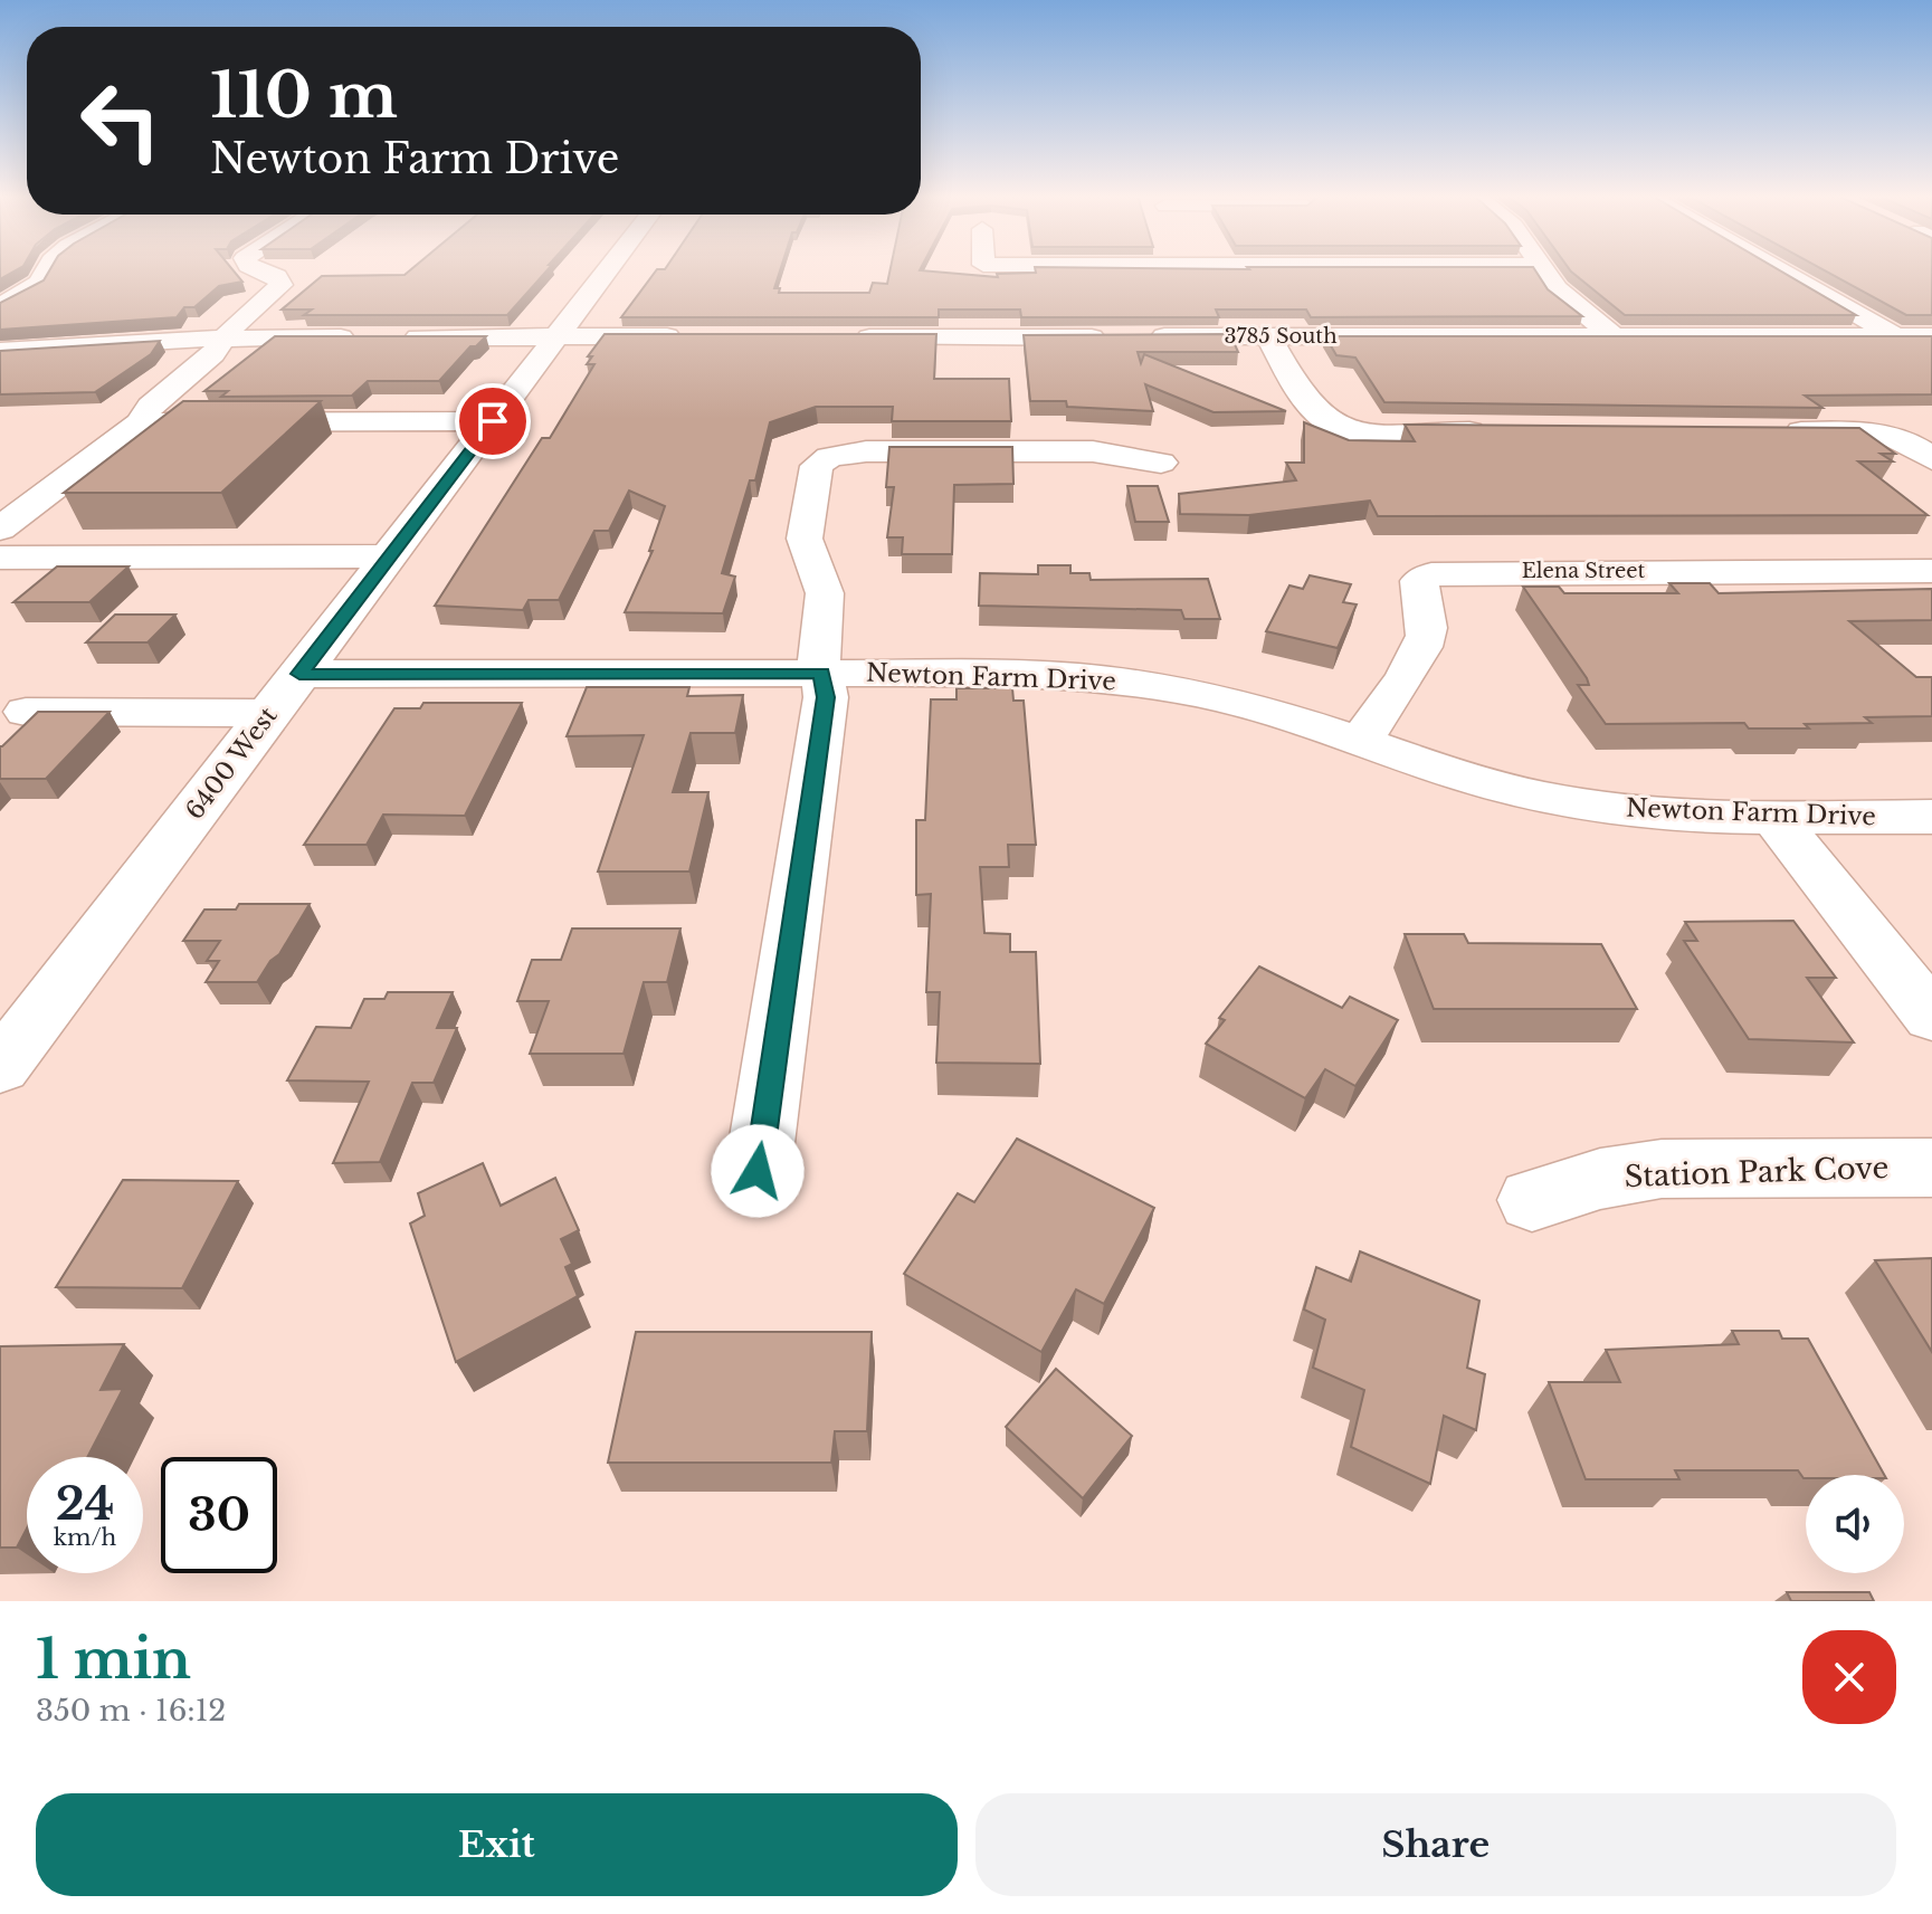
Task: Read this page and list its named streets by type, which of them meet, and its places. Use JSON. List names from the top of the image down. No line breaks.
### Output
{"streets":{"street":["3785 South","Elena Street","Newton Farm Drive","6400 West","Station Park Cove"]},"crossings":[["Elena Street","Newton Farm Drive"],["Newton Farm Drive","6400 West"]],"page":{"turn":["110 m","Newton Farm Drive"],"speed":"24 km/h","limit":"30","heading":["1 min","350 m · 16:12"],"buttons":["Exit","Share"]}}
